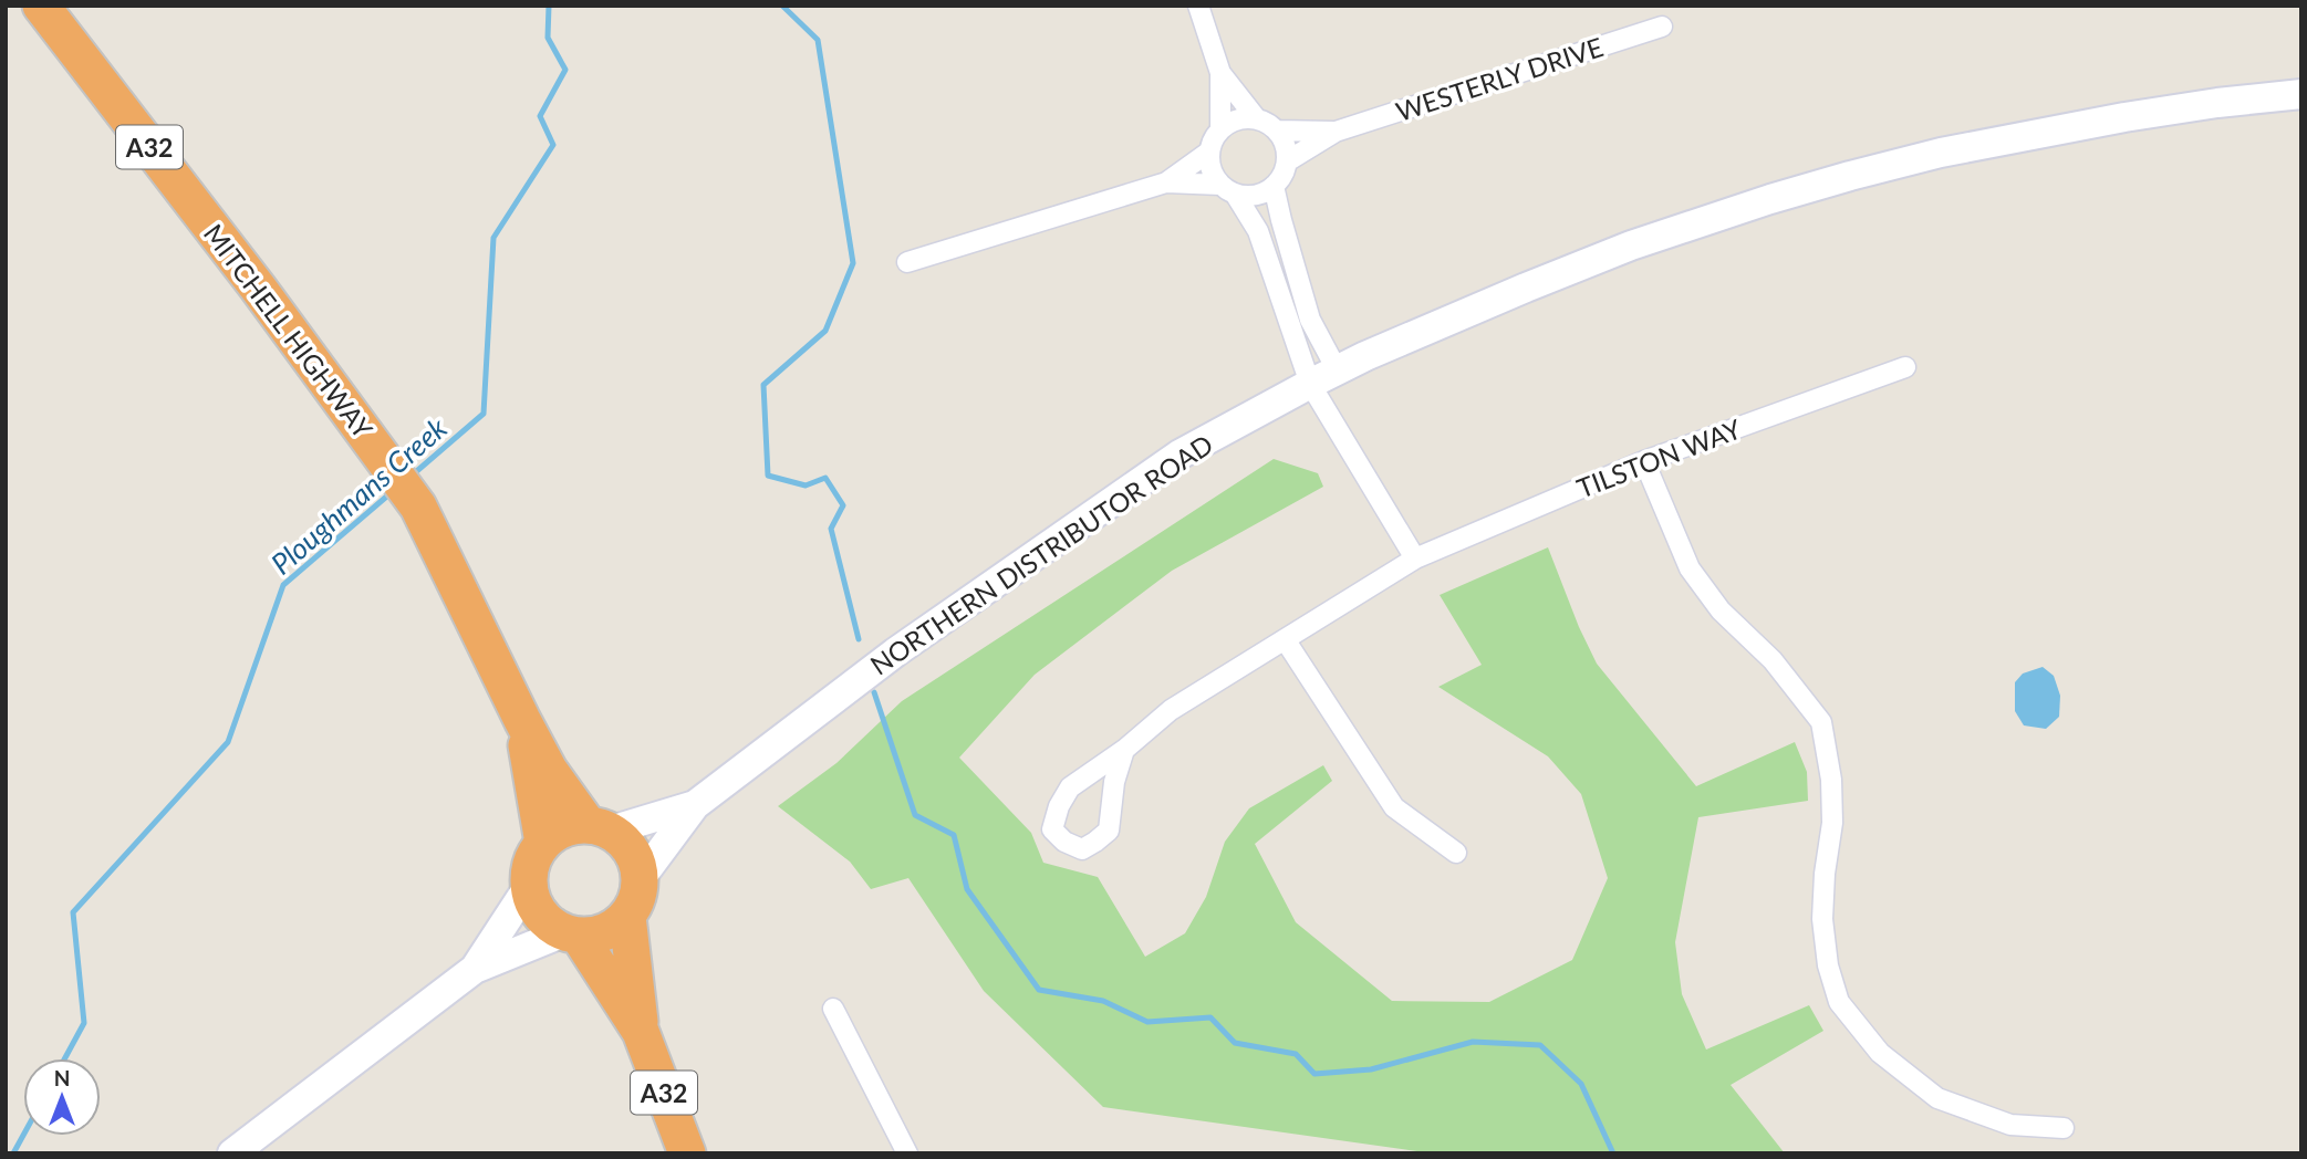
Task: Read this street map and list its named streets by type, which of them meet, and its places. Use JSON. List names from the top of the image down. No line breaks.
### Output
{"streets":{"highway":["A32","MITCHELL HIGHWAY"],"main road":["NORTHERN DISTRIBUTOR ROAD"],"street":["WESTERLY DRIVE","TILSTON WAY"]},"crossings":[["A32","MITCHELL HIGHWAY"],["A32","NORTHERN DISTRIBUTOR ROAD"],["MITCHELL HIGHWAY","NORTHERN DISTRIBUTOR ROAD"]],"water":["Ploughmans Creek"],"north":"top"}
